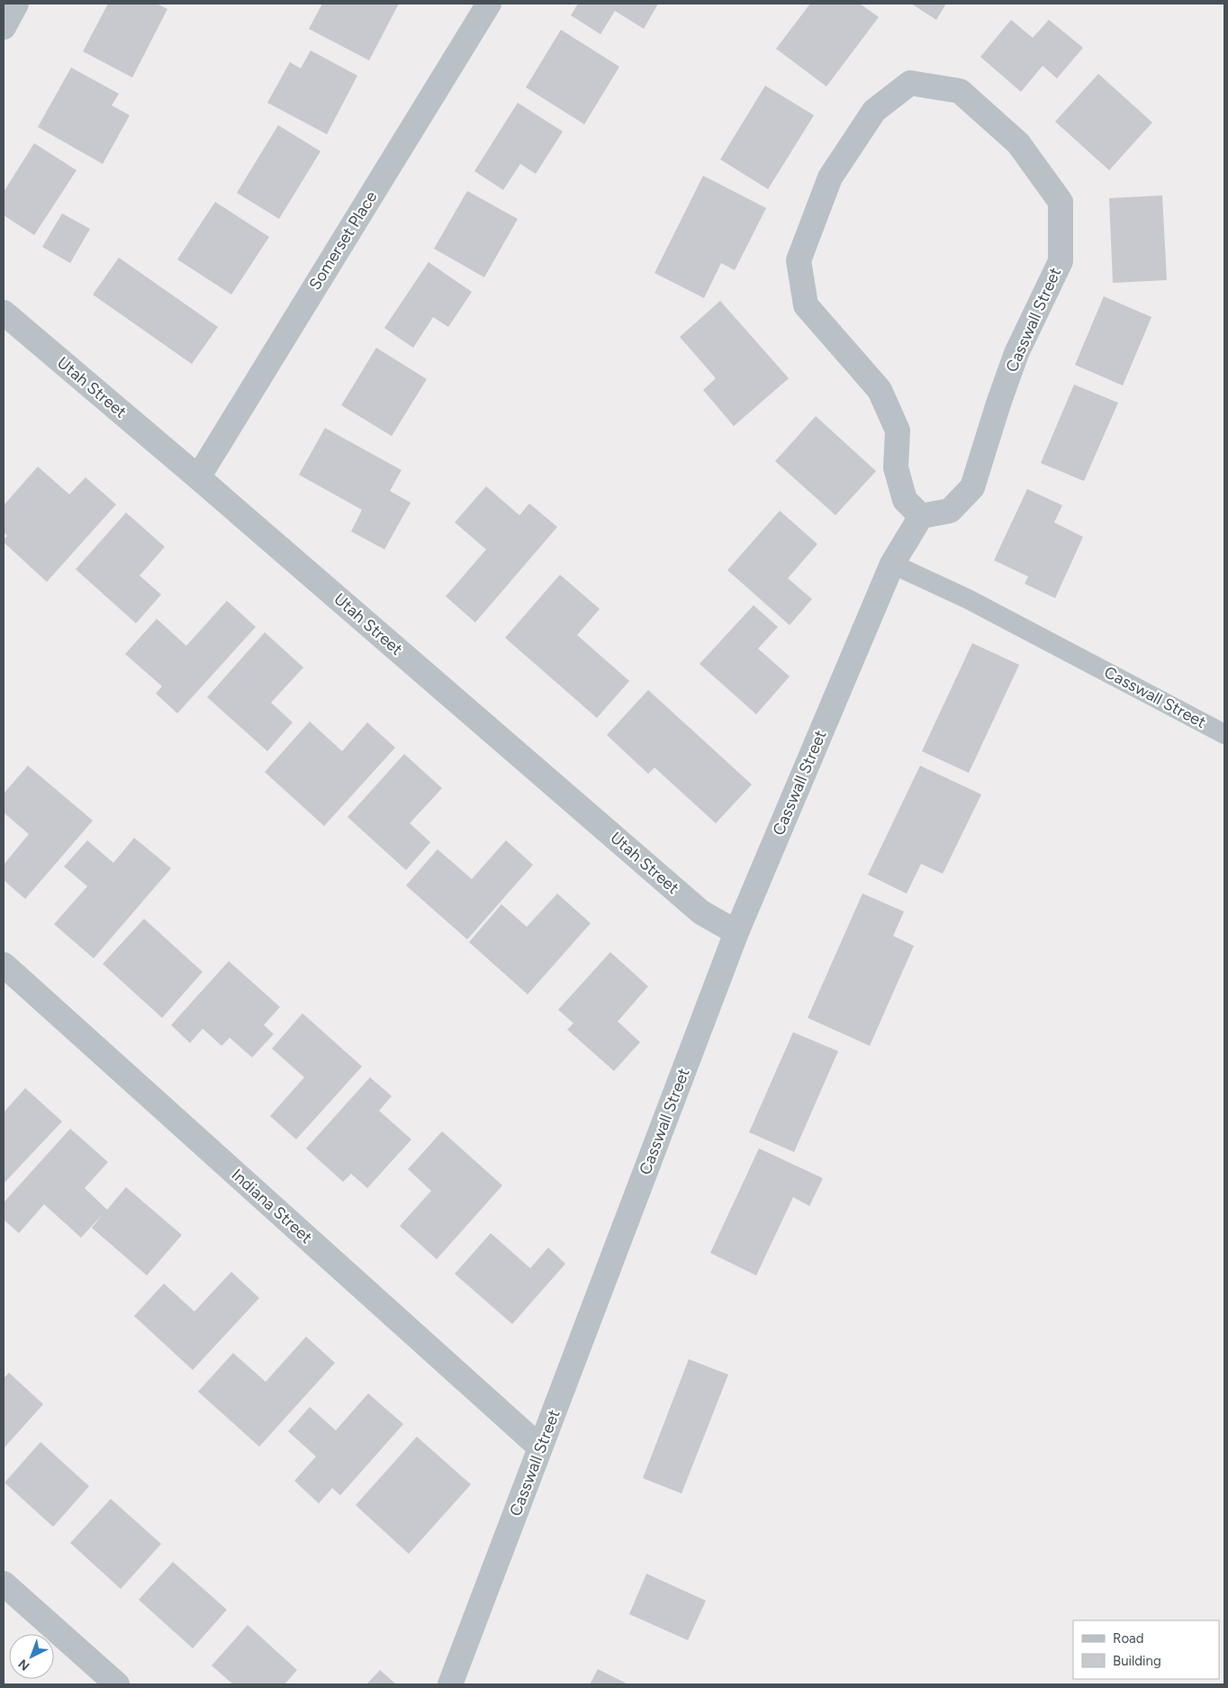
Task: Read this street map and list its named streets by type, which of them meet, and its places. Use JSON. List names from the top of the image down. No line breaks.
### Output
{"streets":{"street":["Somerset Place","Casswall Street","Utah Street","Indiana Street"]},"crossings":[["Somerset Place","Utah Street"],["Casswall Street","Utah Street"],["Casswall Street","Indiana Street"]],"legend":["Road","Building"],"north":"bottom left"}
